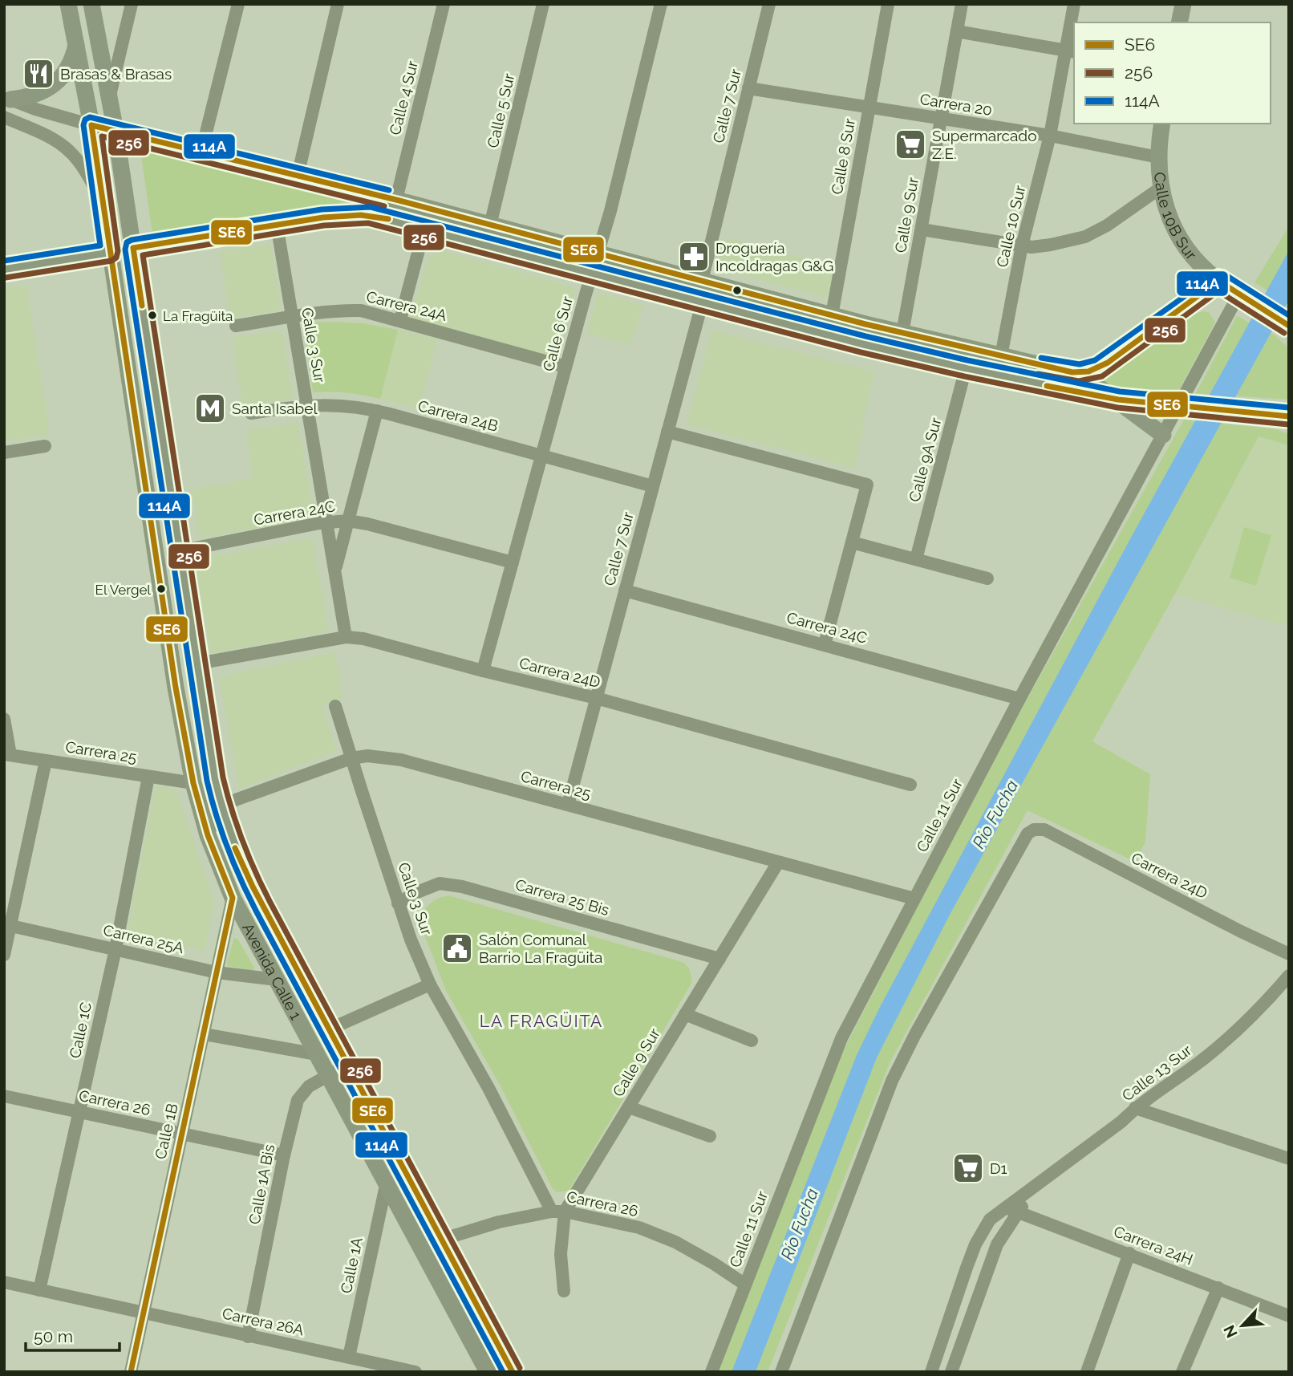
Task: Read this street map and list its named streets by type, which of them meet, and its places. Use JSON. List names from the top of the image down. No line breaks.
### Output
{"streets":{"main road":["Calle 10B Sur","Avenida Calle 1"],"street":["Calle 4 Sur","Carrera 20","Calle 7 Sur","Calle 5 Sur","Calle 8 Sur","Calle 9 Sur","Calle 10 Sur","Carrera 24A","Calle 6 Sur","Calle 3 Sur","Carrera 24B","Calle 9A Sur","Carrera 24C","Carrera 24D","Carrera 25","Calle 11 Sur","Carrera 25 Bis","Carrera 25A","Calle 1C","Calle 13 Sur","Carrera 26","Calle 1B","Calle 1A Bis","Carrera 24H","Calle 1A","Carrera 26A"]},"crossings":[["Carrera 20","Calle 7 Sur"],["Carrera 20","Calle 8 Sur"],["Carrera 20","Calle 10B Sur"],["Carrera 20","Calle 9 Sur"],["Carrera 20","Calle 10 Sur"],["Calle 7 Sur","Carrera 24B"],["Calle 7 Sur","Carrera 24C"],["Calle 7 Sur","Carrera 24D"],["Calle 7 Sur","Carrera 25"],["Calle 10B Sur","Calle 11 Sur"],["Calle 9 Sur","Calle 3 Sur"],["Calle 9 Sur","Carrera 25"],["Calle 9 Sur","Carrera 25 Bis"],["Calle 9 Sur","Carrera 26"],["Carrera 24A","Calle 6 Sur"],["Carrera 24A","Calle 3 Sur"],["Calle 6 Sur","Carrera 24B"],["Calle 6 Sur","Carrera 24C"],["Calle 6 Sur","Carrera 24D"],["Calle 3 Sur","Carrera 24B"],["Calle 3 Sur","Carrera 24C"],["Calle 3 Sur","Carrera 24D"],["Calle 3 Sur","Carrera 25"],["Calle 3 Sur","Carrera 25 Bis"],["Calle 3 Sur","Carrera 26"],["Carrera 24C","Calle 11 Sur"],["Carrera 24C","Avenida Calle 1"],["Carrera 24D","Avenida Calle 1"],["Carrera 25","Calle 11 Sur"],["Carrera 25","Avenida Calle 1"],["Carrera 25","Calle 1C"],["Calle 11 Sur","Carrera 26"],["Carrera 25A","Avenida Calle 1"],["Carrera 25A","Calle 1C"],["Carrera 25A","Calle 1B"],["Avenida Calle 1","Carrera 26"],["Avenida Calle 1","Calle 1B"],["Avenida Calle 1","Calle 1A Bis"],["Avenida Calle 1","Calle 1A"],["Calle 1C","Carrera 26"],["Calle 1C","Carrera 26A"],["Calle 13 Sur","Carrera 24H"],["Carrera 26","Calle 1B"],["Carrera 26","Calle 1A Bis"],["Calle 1B","Carrera 26A"],["Calle 1A Bis","Carrera 26A"],["Calle 1A","Carrera 26A"]],"districts":["LA FRAGÜITA"],"water":["Río Fucha"],"places":{"restaurant":["Brasas & Brasas"],"supermarket":["Supermarcado Z.E.","D1"],"pharmacy":["Droguería Incoldragas G&G"],"other":["La Fragüita","El Vergel"],"metro station":["Santa Isabel"],"public building":["Salón Comunal Barrio La Fragüita"]},"lines":["transit line 114A","transit line SE6","transit line 256"],"legend":["SE6","256","114A"],"scale_bar":"50 m","north":"bottom left"}
